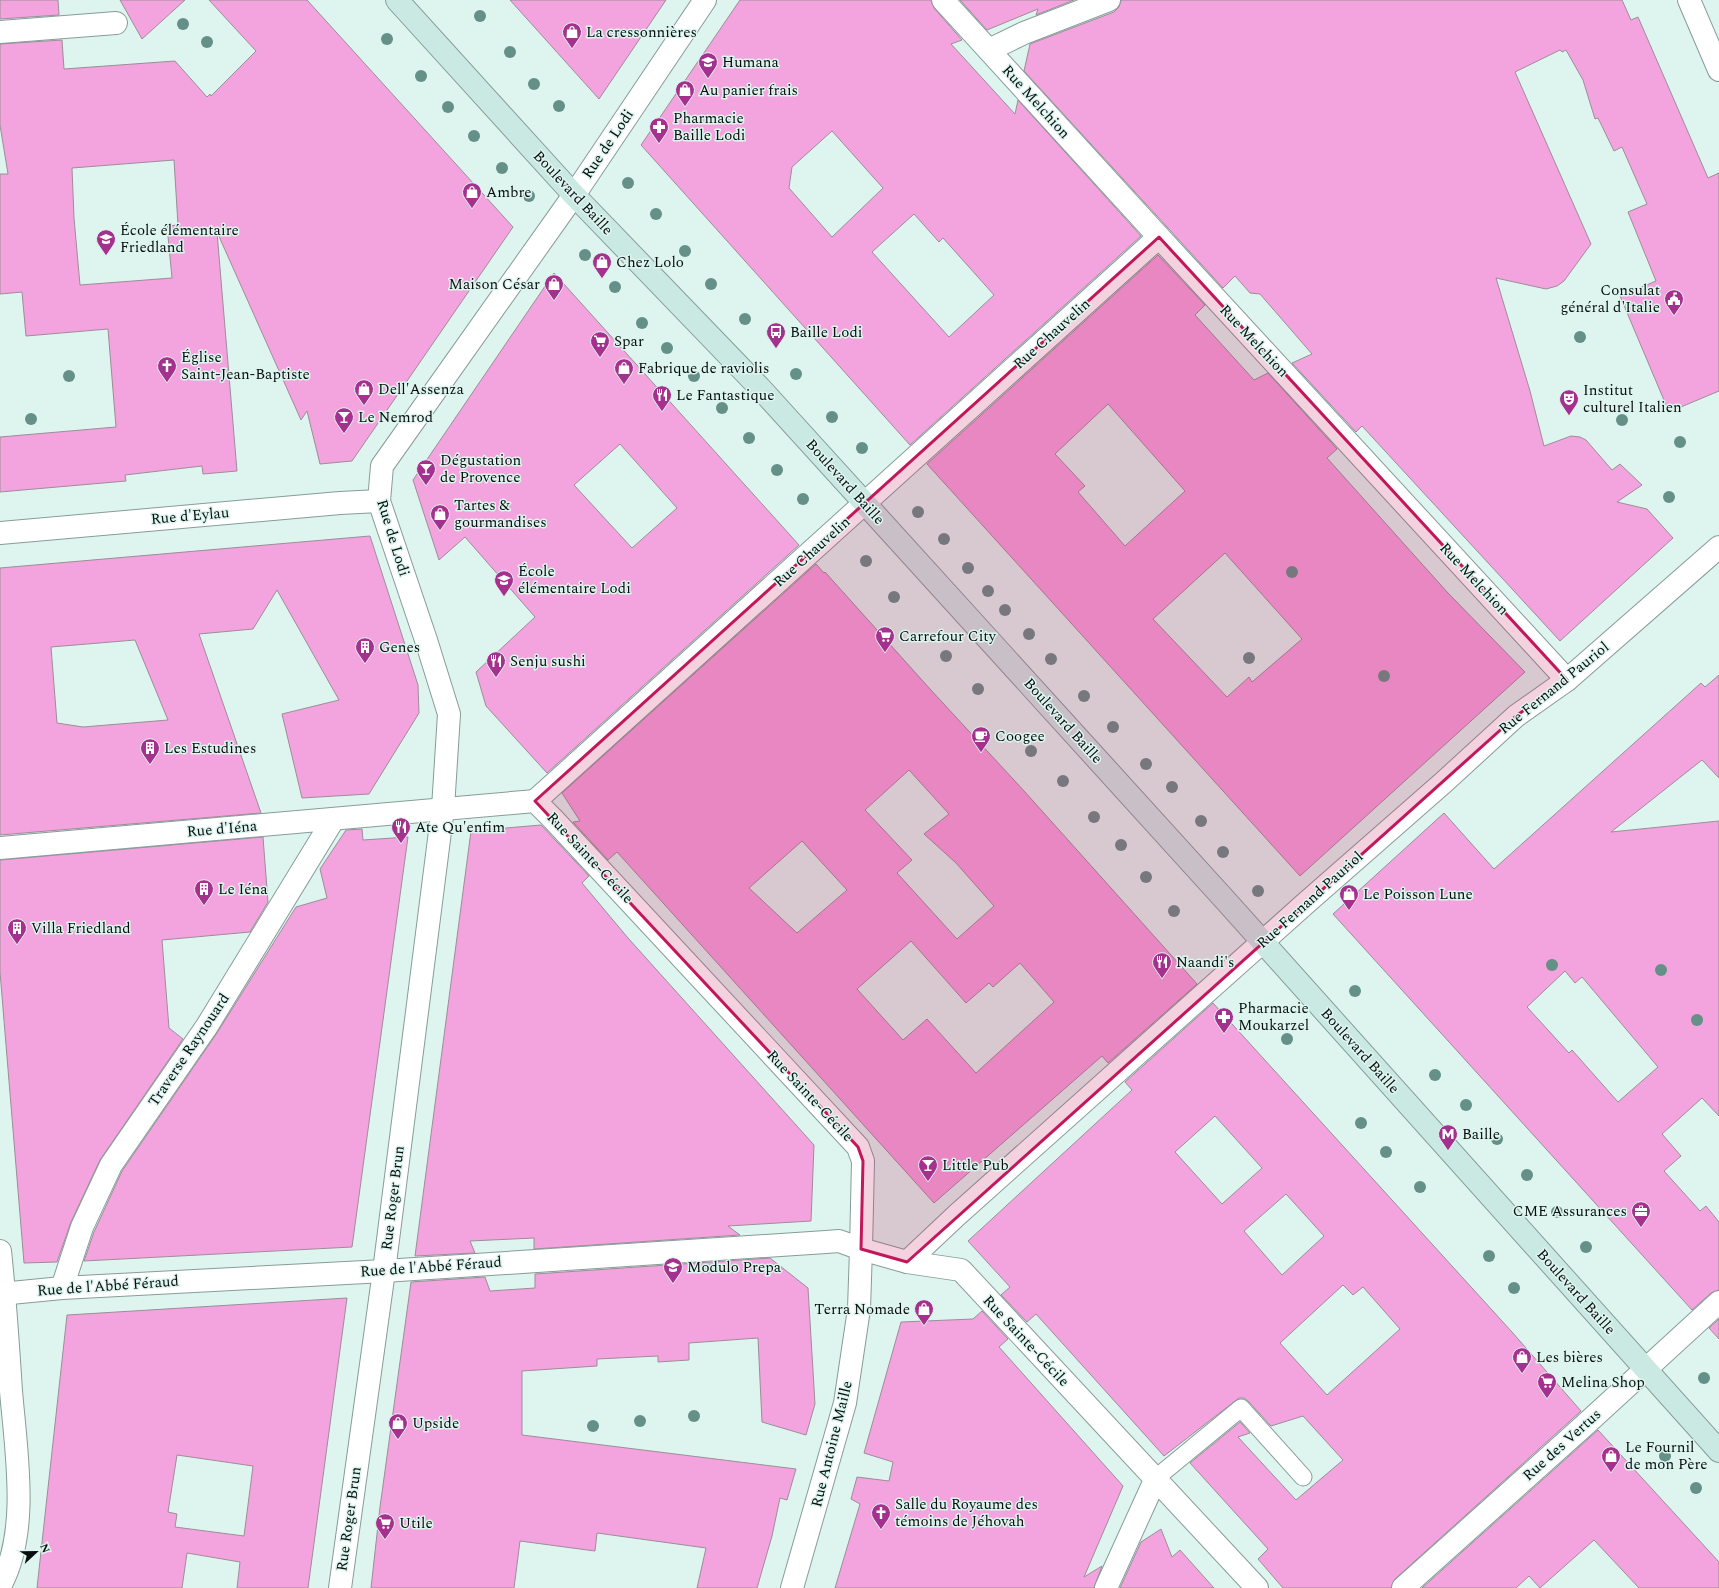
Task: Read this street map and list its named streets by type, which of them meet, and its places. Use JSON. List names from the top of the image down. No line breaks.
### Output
{"streets":{"main road":["Boulevard Baille"],"street":["Rue Melchion","Rue de Lodi","Rue Chauvelin","Rue d'Eylau","Rue Fernand Pauriol","Rue d'Iéna","Rue Sainte-Cécile","Traverse Raynouard","Rue Roger Brun","Rue de l'Abbé Féraud","Rue Antoine Maille","Rue des Vertus"]},"crossings":[["Rue Melchion","Rue Chauvelin"],["Rue Melchion","Rue Fernand Pauriol"],["Rue de Lodi","Boulevard Baille"],["Rue de Lodi","Rue d'Eylau"],["Rue de Lodi","Rue d'Iéna"],["Rue de Lodi","Rue Sainte-Cécile"],["Rue de Lodi","Rue Roger Brun"],["Boulevard Baille","Rue Chauvelin"],["Boulevard Baille","Rue Fernand Pauriol"],["Boulevard Baille","Rue des Vertus"],["Rue Chauvelin","Rue Sainte-Cécile"],["Rue Fernand Pauriol","Rue Sainte-Cécile"],["Rue d'Iéna","Rue Sainte-Cécile"],["Rue d'Iéna","Traverse Raynouard"],["Rue d'Iéna","Rue Roger Brun"],["Rue Sainte-Cécile","Rue Roger Brun"],["Rue Sainte-Cécile","Rue de l'Abbé Féraud"],["Rue Sainte-Cécile","Rue Antoine Maille"],["Traverse Raynouard","Rue de l'Abbé Féraud"],["Rue Roger Brun","Rue de l'Abbé Féraud"],["Rue de l'Abbé Féraud","Rue Antoine Maille"]],"places":{"shop":["La cressonnières","Au panier frais","Ambre","Chez Lolo","Maison César","Fabrique de raviolis","Dell'Assenza","Tartes & gourmandises","Le Poisson Lune","Terra Nomade","Les bières","Upside","Le Fournil de mon Père"],"school or university":["Humana","École élémentaire Friedland","École élémentaire Lodi","Modulo Prepa"],"pharmacy":["Pharmacie Baille Lodi","Pharmacie Moukarzel"],"public building":["Consulat général d'Italie"],"bus stop":["Baille Lodi"],"supermarket":["Spar","Carrefour City","Melina Shop","Utile"],"church":["Église Saint-Jean-Baptiste","Salle du Royaume des témoins de Jéhovah"],"restaurant":["Le Fantastique","Senju sushi","Ate Qu'enfim","Naandi's"],"theatre":["Institut culturel Italien"],"bar":["Le Nemrod","Dégustation de Provence","Little Pub"],"building":["Genes","Les Estudines","Le Iéna","Villa Friedland"],"cafe":["Coogee"],"metro station":["Baille"],"office":["CME Assurances"]},"north":"right"}
